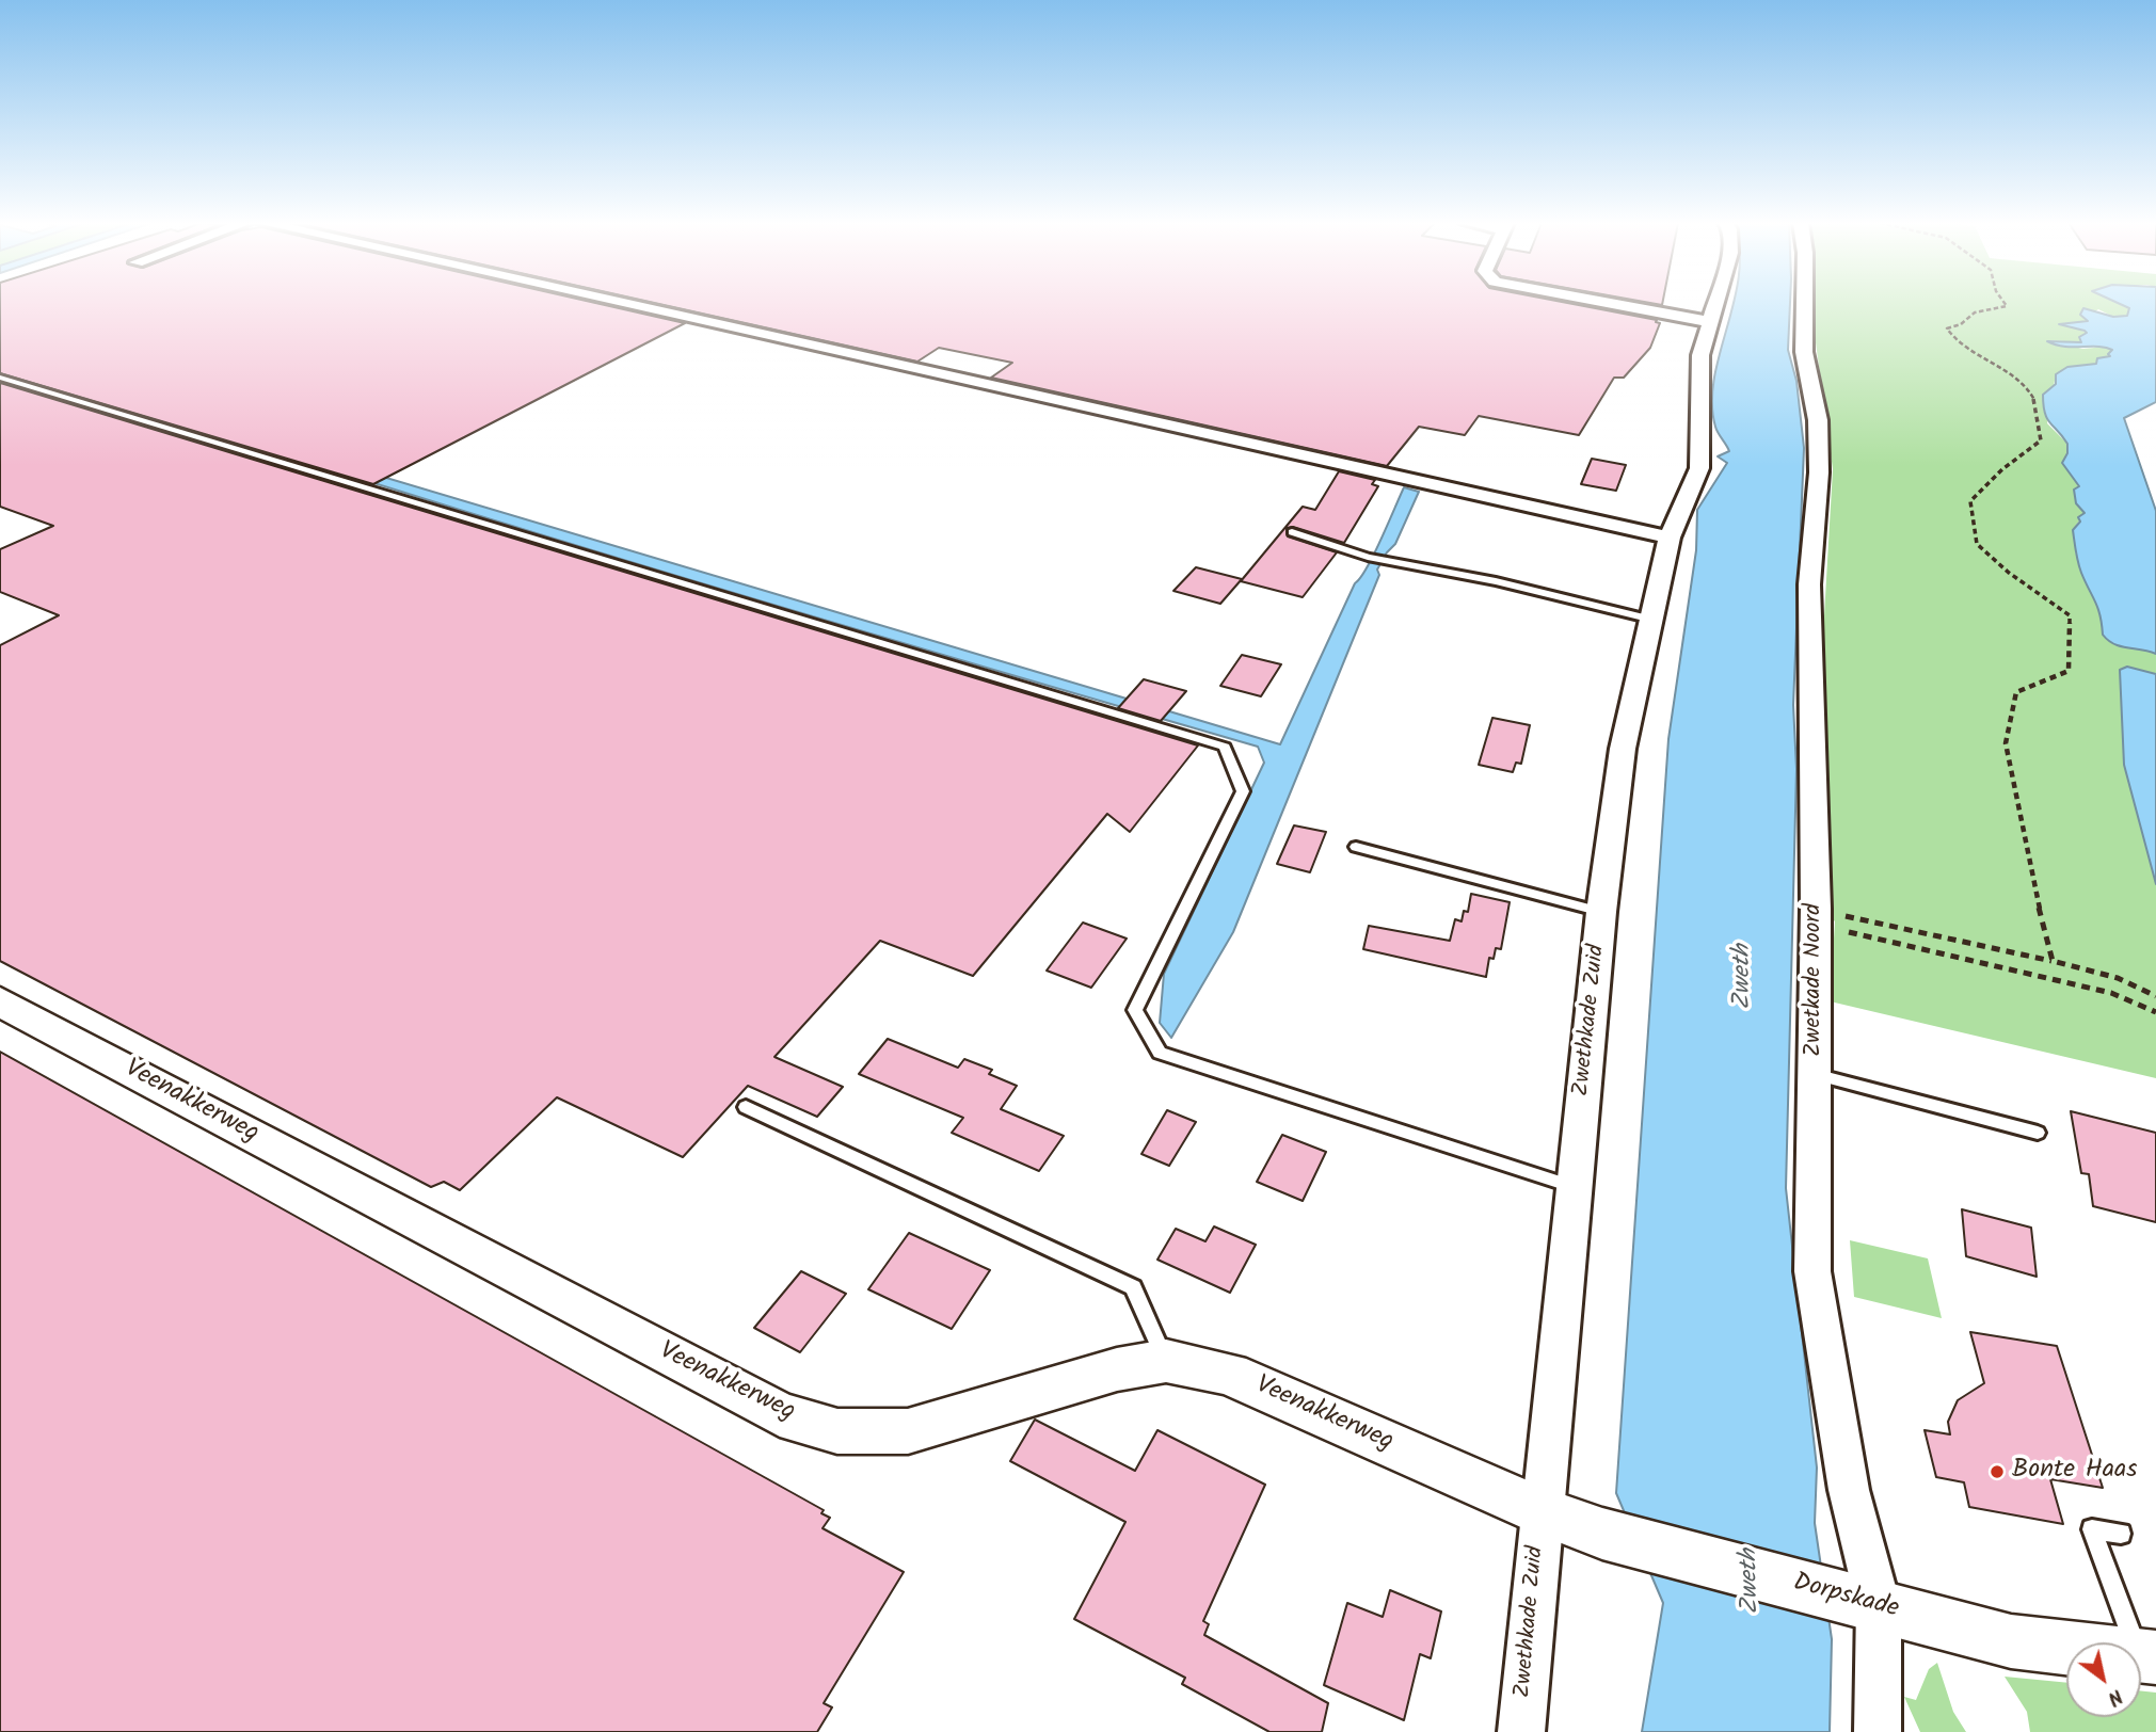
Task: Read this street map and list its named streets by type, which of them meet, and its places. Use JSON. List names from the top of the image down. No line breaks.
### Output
{"streets":{"street":["Zwetkade Noord","Zwethkade Zuid","Veenakkerweg","Dorpskade"]},"crossings":[["Zwetkade Noord","Dorpskade"],["Zwethkade Zuid","Veenakkerweg"],["Zwethkade Zuid","Dorpskade"],["Veenakkerweg","Dorpskade"]],"water":["Zweth"],"places":["Bonte Haas"],"north":"bottom right"}
